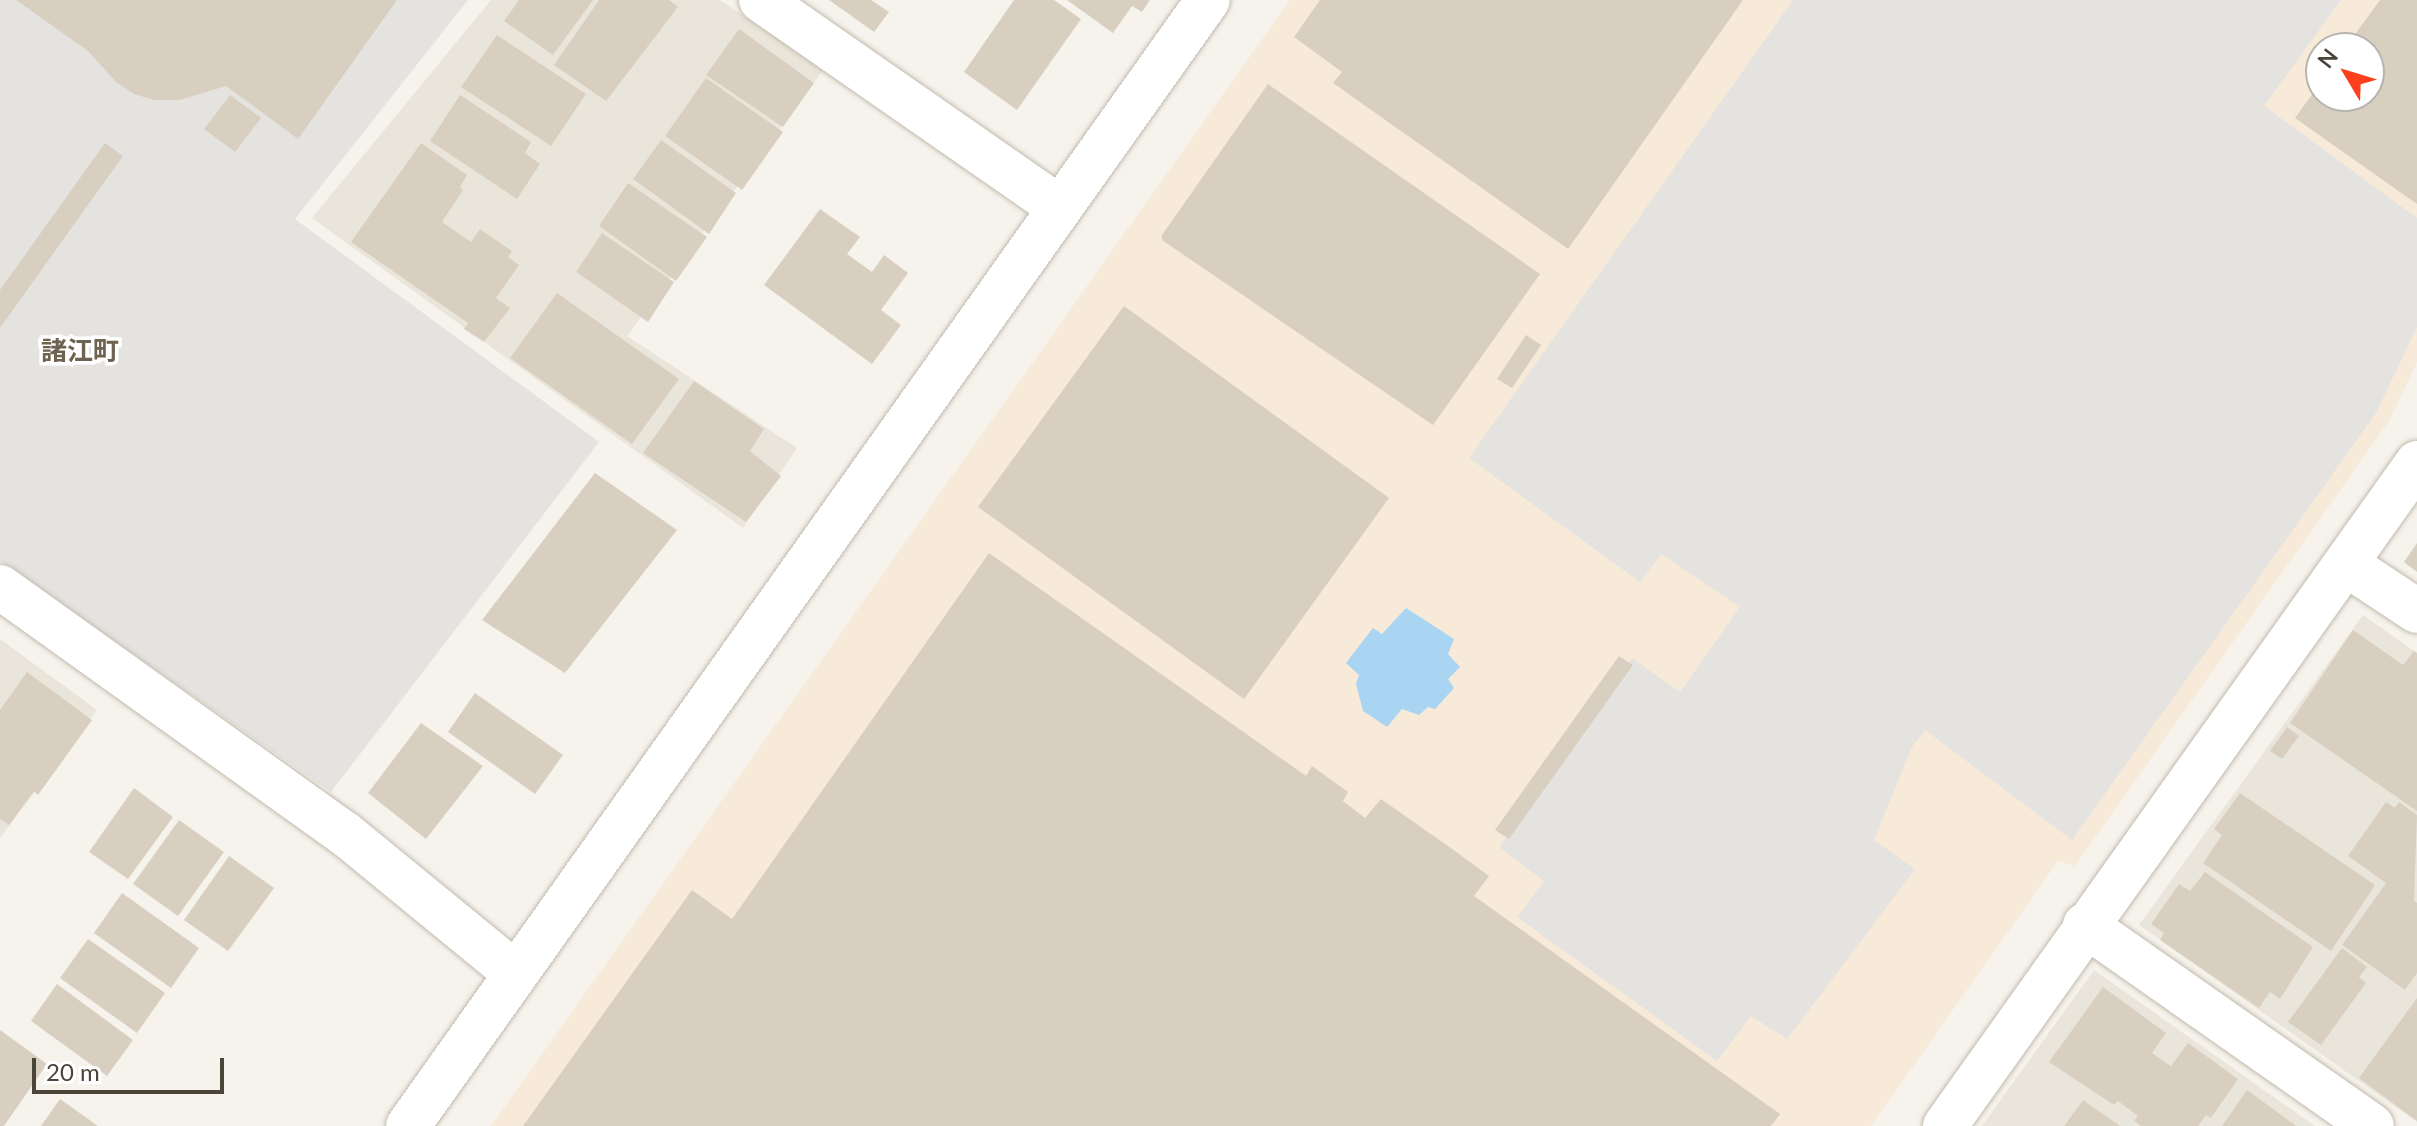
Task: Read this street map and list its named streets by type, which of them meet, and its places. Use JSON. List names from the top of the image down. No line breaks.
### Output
{"districts":["諸江町"],"scale_bar":"20 m","north":"top left"}
